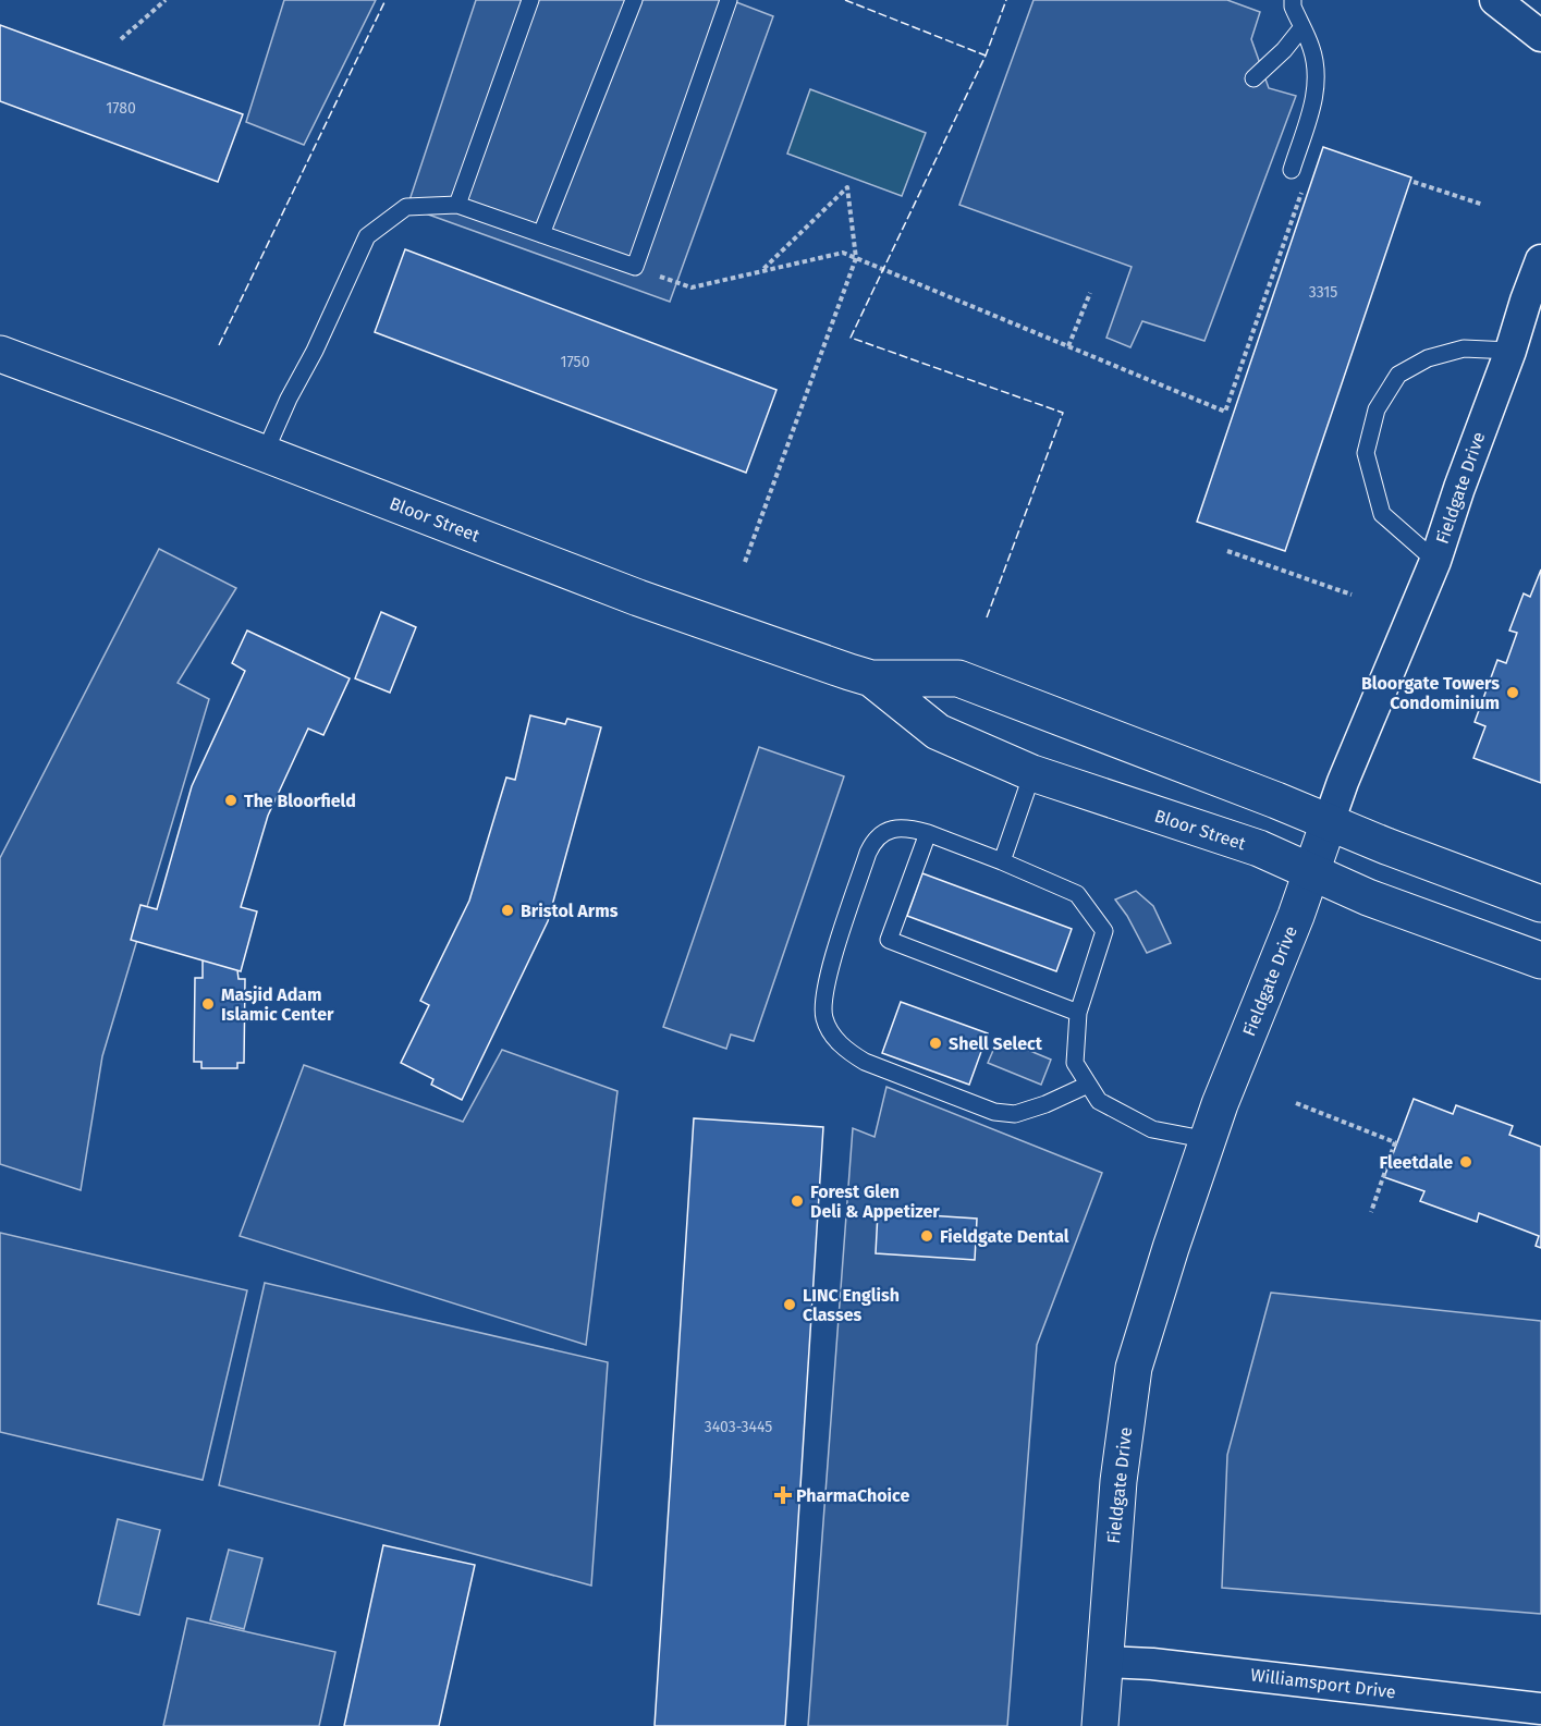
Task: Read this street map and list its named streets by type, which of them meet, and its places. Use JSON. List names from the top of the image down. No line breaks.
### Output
{"streets":{"main road":["Fieldgate Drive","Bloor Street"],"street":["Williamsport Drive"]},"crossings":[["Fieldgate Drive","Bloor Street"],["Fieldgate Drive","Williamsport Drive"]],"places":{"other":["Bloorgate Towers Condominium","The Bloorfield","Bristol Arms","Masjid Adam Islamic Center","Shell Select","Fleetdale","Forest Glen Deli & Appetizer","Fieldgate Dental","LINC English Classes"],"health":["PharmaChoice"]},"house_numbers":["1780","3315","1750","3403-3445"]}
